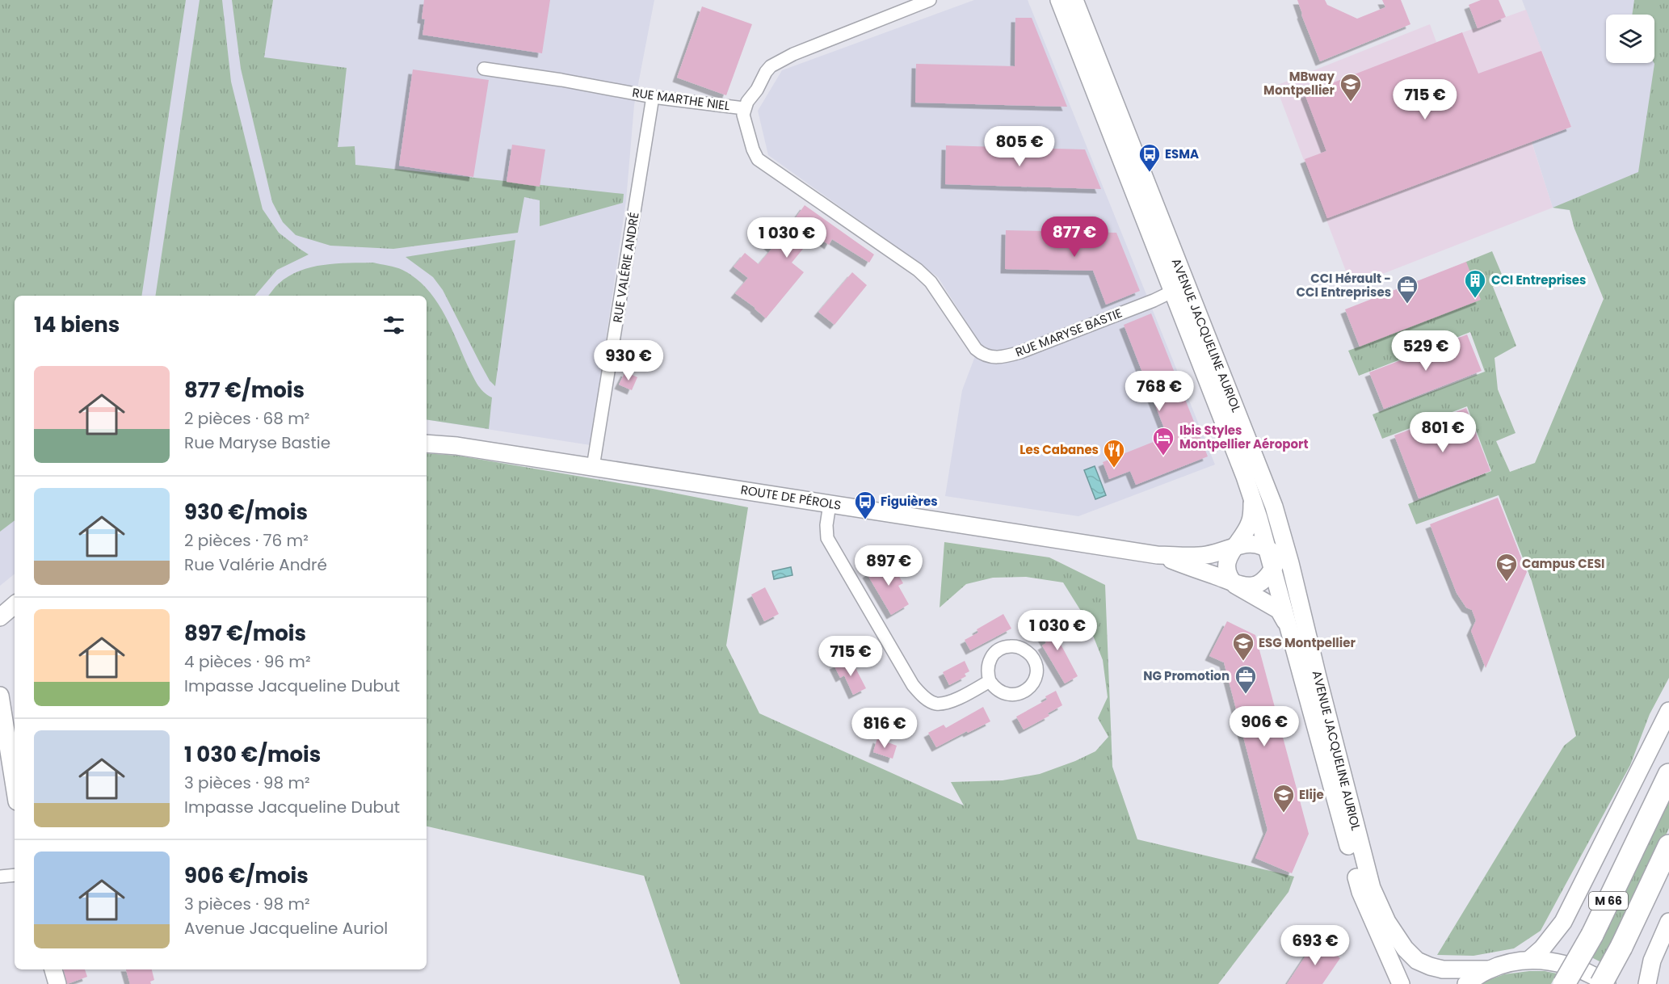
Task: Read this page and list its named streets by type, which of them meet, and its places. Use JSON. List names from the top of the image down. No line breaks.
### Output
{"streets":{"highway":["M 66"],"main road":["AVENUE JACQUELINE AURIOL","ROUTE DE PÉROLS"],"street":["RUE MARTHE NIEL","RUE VALÉRIE ANDRÉ","RUE MARYSE BASTIE"]},"crossings":[["RUE MARTHE NIEL","RUE VALÉRIE ANDRÉ"],["RUE MARTHE NIEL","RUE MARYSE BASTIE"],["RUE VALÉRIE ANDRÉ","ROUTE DE PÉROLS"],["RUE MARYSE BASTIE","AVENUE JACQUELINE AURIOL"],["AVENUE JACQUELINE AURIOL","ROUTE DE PÉROLS"]],"places":{"school or university":["MBway Montpellier","Campus CESI","ESG Montpellier","Elije"],"bus stop":["ESMA","Figuières"],"building":["CCI Entreprises"],"office":["CCI Hérault - CCI Entreprises","NG Promotion"],"hotel":["Ibis Styles Montpellier Aéroport"],"restaurant":["Les Cabanes"]},"page":{"price":["715 €","805 €","877 €","1 030 €","529 €","930 €","768 €","801 €","897 €","1 030 €","715 €","906 €","816 €","693 €"],"heading":"14 biens","list":[{"name":"877 €/mois","note":"2 pièces · 68 m² · Rue Maryse Bastie"},{"name":"930 €/mois","note":"2 pièces · 76 m² · Rue Valérie André"},{"name":"897 €/mois","note":"4 pièces · 96 m² · Impasse Jacqueline Dubut"},{"name":"1 030 €/mois","note":"3 pièces · 98 m² · Impasse Jacqueline Dubut"},{"name":"906 €/mois","note":"3 pièces · 98 m² · Avenue Jacqueline Auriol"}]}}
